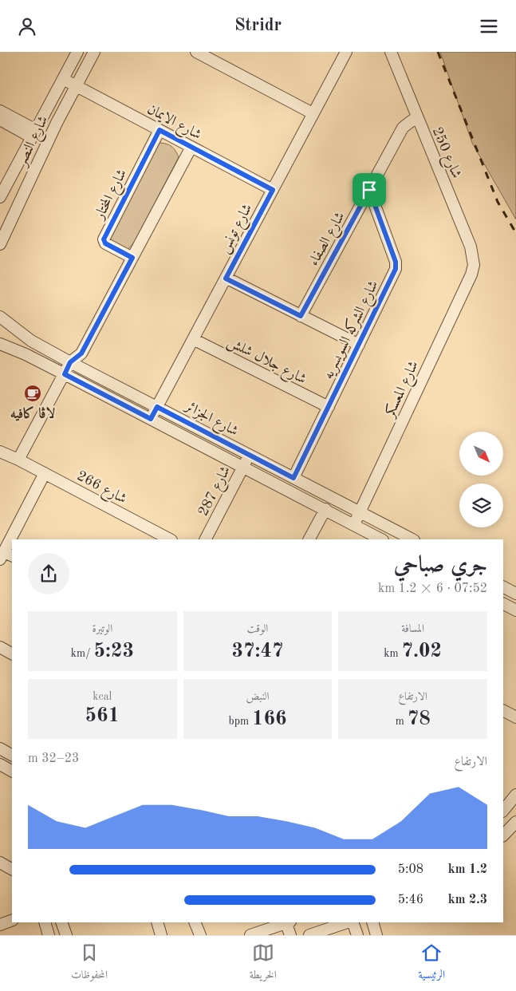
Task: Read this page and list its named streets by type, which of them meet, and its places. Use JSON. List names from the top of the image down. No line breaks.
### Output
{"streets":{"street":["شارع الايمان","شارع النصر","شارع 250","شارع المختار","شارع تونس","شارع الصفاء","شارع الشركه السويسريه","شارع جلال شلش","شارع المعسكر","شارع الجزائر","شارع 266","شارع 287"]},"crossings":[["شارع الايمان","شارع النصر"],["شارع الايمان","شارع المختار"],["شارع الايمان","شارع تونس"],["شارع 250","شارع الصفاء"],["شارع 250","شارع المعسكر"],["شارع تونس","شارع جلال شلش"],["شارع تونس","شارع الجزائر"],["شارع الصفاء","شارع الشركه السويسريه"],["شارع الشركه السويسريه","شارع جلال شلش"],["شارع الشركه السويسريه","شارع الجزائر"],["شارع المعسكر","شارع الجزائر"],["شارع الجزائر","شارع 287"]],"places":{"cafe":["لاڤا كافيه"]},"north":"bottom right","page":{"header":"Stridr","heading":["جري صباحي","07:52 · 6 × 1.2 km"],"stats":[["المسافة","7.02 km"],["الوقت","37:47"],["الوتيرة","5:23 /km"],["الارتفاع","78 m"],["النبض","166 bpm"],["kcal","561"]],"chart":["الارتفاع","23–32 m"],"list":[{"name":"1.2 km","note":"5:08"},{"name":"2.3 km","note":"5:46"}],"tabs":["الرئيسية","الخريطة","المحفوظات"]}}
